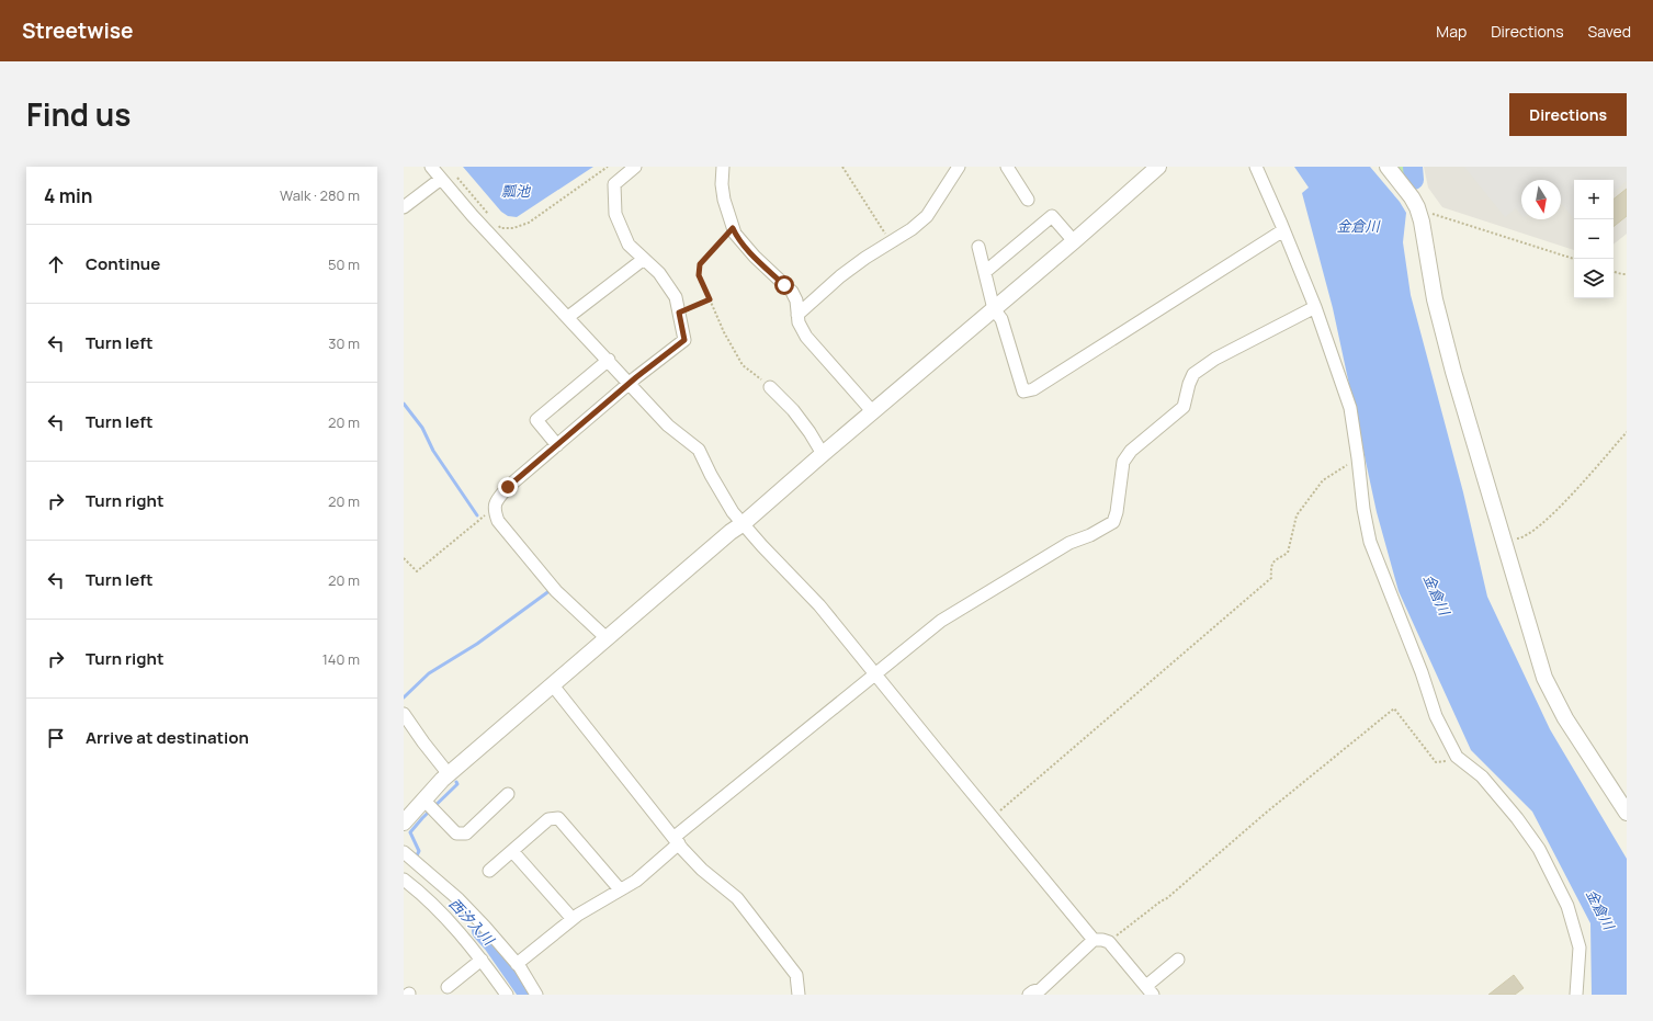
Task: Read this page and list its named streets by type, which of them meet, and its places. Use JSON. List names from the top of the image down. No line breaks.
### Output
{"water":["瓢池","金倉川","西汐入川"],"north":"bottom","page":{"header":"Streetwise","nav":["Map","Directions","Saved"],"title":"Find us","buttons":"Directions","heading":["4 min","Walk · 280 m"],"map_buttons":["+","−"],"list":[["Continue","50 m"],["Turn left","30 m"],["Turn left","20 m"],["Turn right","20 m"],["Turn left","20 m"],["Turn right","140 m"],"Arrive at destination"]}}
